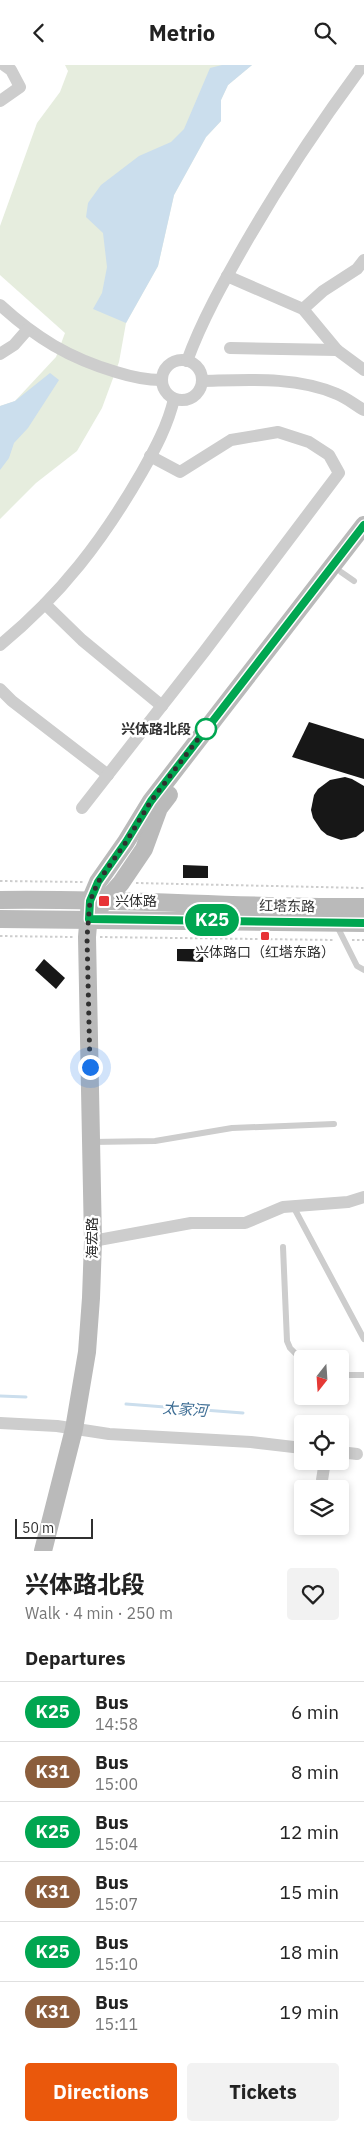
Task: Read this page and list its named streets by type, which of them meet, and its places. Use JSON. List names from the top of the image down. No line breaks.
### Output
{"streets":{"street":["红塔东路","海宏路"]},"crossings":[["红塔东路","海宏路"]],"water":["太家河"],"places":{"other":["兴体路北段"],"transit":["兴体路","兴体路口（红塔东路）"]},"lines":["bus line K25"],"scale_bar":"50 m","north":"bottom","page":{"header":"Metrio","on_map":"K25","scale":"50 m","heading":[["兴体路北段","Walk · 4 min · 250 m"],"Departures"],"list":[{"mark":"K25","name":"Bus","note":"14:58","value":"6 min"},{"mark":"K31","name":"Bus","note":"15:00","value":"8 min"},{"mark":"K25","name":"Bus","note":"15:04","value":"12 min"},{"mark":"K31","name":"Bus","note":"15:07","value":"15 min"},{"mark":"K25","name":"Bus","note":"15:10","value":"18 min"},{"mark":"K31","name":"Bus","note":"15:11","value":"19 min"}],"buttons":["Directions","Tickets"]}}
